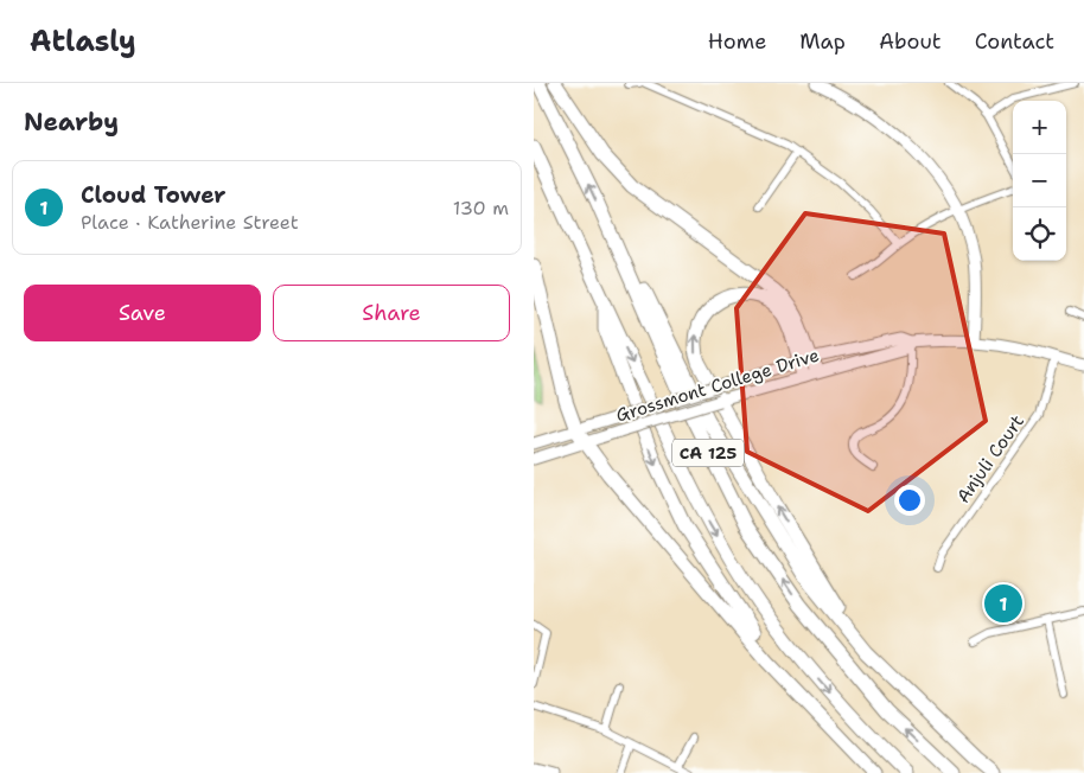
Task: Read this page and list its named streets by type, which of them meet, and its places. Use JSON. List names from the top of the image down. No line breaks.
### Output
{"streets":{"highway":["CA 125"],"main road":["Grossmont College Drive"],"street":["Anjuli Court"]},"crossings":[["Grossmont College Drive","Anjuli Court"]],"page":{"header":"Atlasly","nav":["Home","Map","About","Contact"],"heading":"Nearby","map_buttons":["+","−"],"list":[{"mark":"1","name":"Cloud Tower","note":"Place · Katherine Street","value":"130 m"}],"buttons":["Save","Share"],"pins":"1"}}
